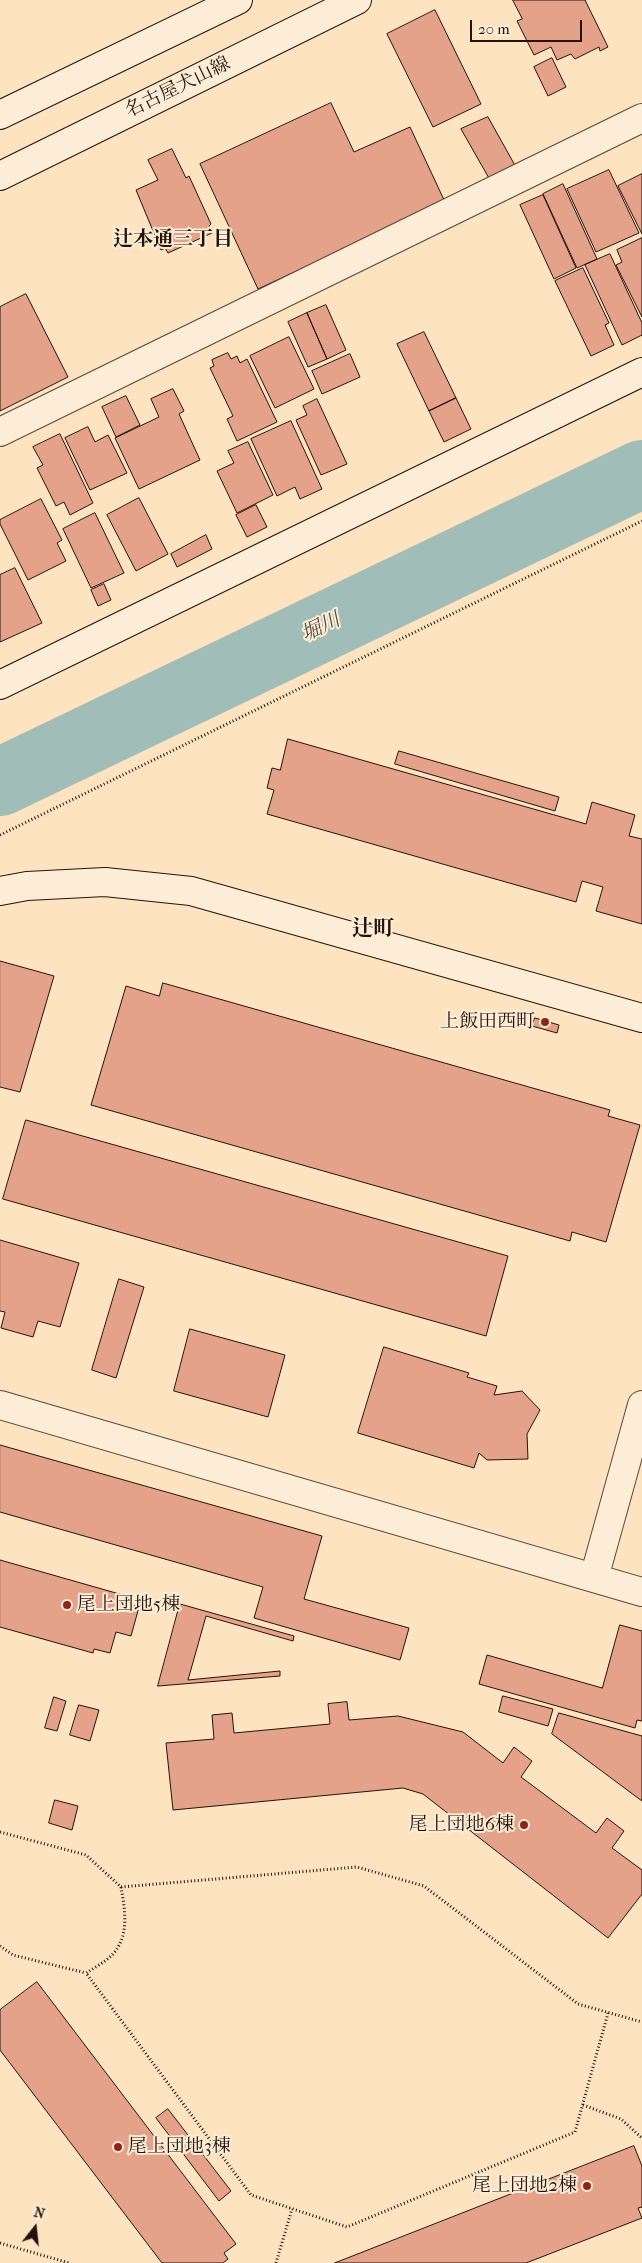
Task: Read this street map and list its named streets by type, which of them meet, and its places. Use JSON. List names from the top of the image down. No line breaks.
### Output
{"streets":{"street":["名古屋犬山線"]},"districts":["辻本通三丁目","辻町"],"water":["堀川"],"places":["上飯田西町","尾上団地5棟","尾上団地6棟","尾上団地3棟","尾上団地2棟"],"scale_bar":"20 m","north":"top"}
